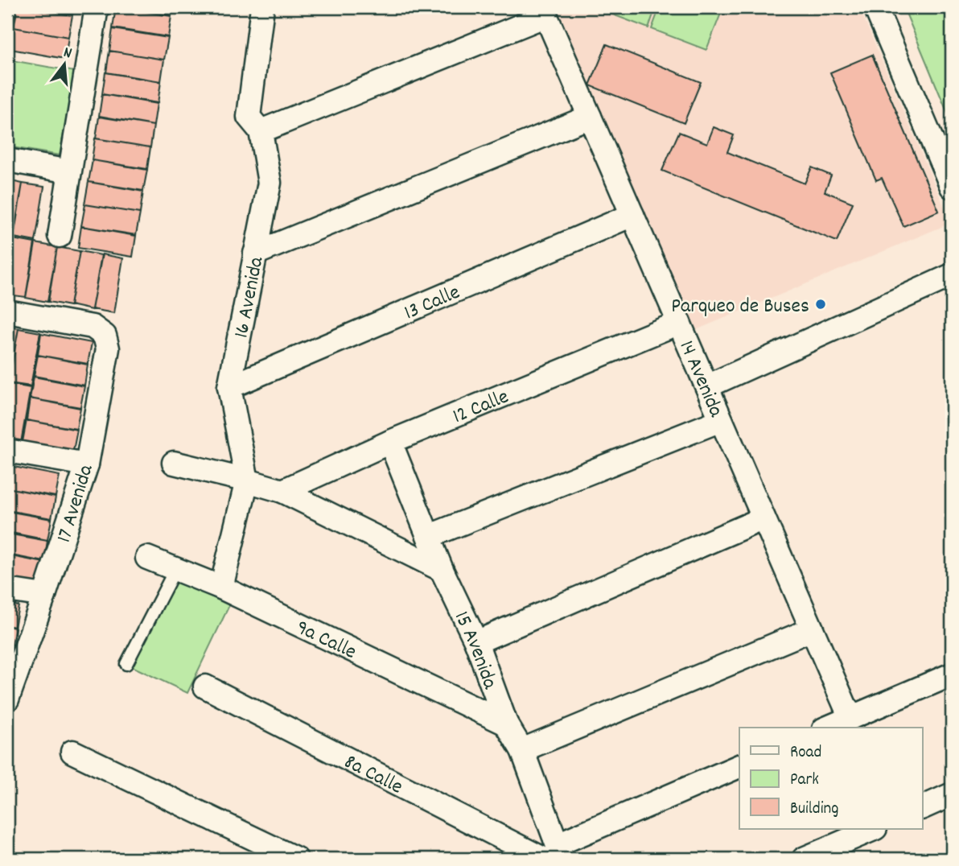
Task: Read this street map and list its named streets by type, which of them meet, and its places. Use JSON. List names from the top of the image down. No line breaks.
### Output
{"streets":{"street":["16 Avenida","13 Calle","14 Avenida","12 Calle","17 Avenida","9a Calle","15 Avenida","8a Calle"]},"crossings":[["16 Avenida","13 Calle"],["16 Avenida","9a Calle"],["13 Calle","14 Avenida"],["14 Avenida","12 Calle"],["12 Calle","15 Avenida"],["9a Calle","15 Avenida"],["15 Avenida","8a Calle"]],"places":["Parqueo de Buses"],"legend":["Road","Park","Building"],"north":"top"}
